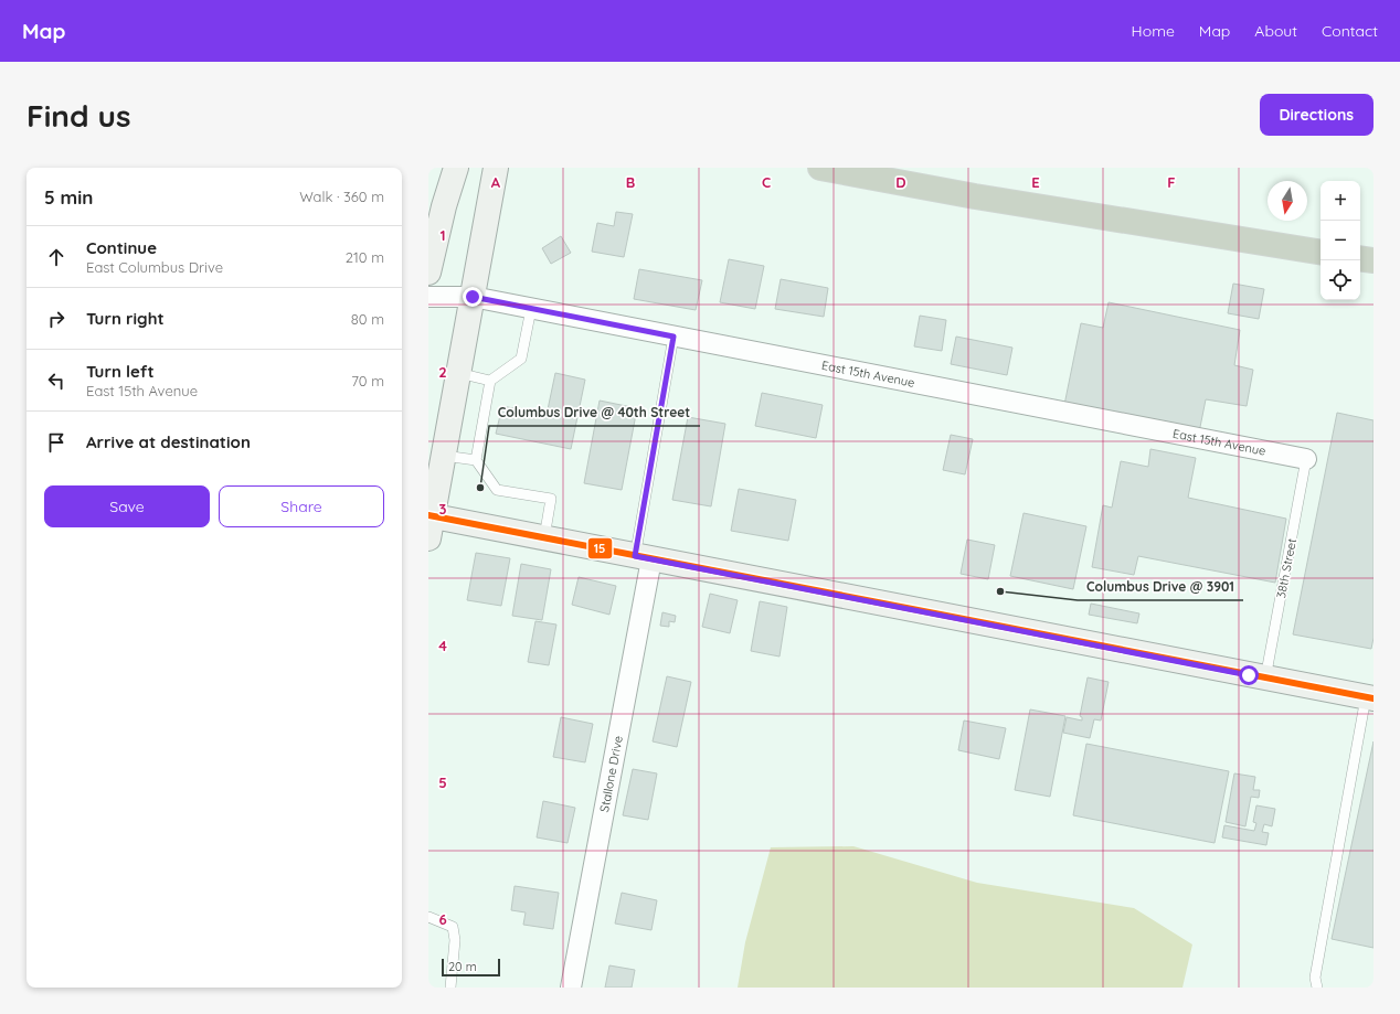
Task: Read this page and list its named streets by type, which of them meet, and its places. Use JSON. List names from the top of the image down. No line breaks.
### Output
{"streets":{"street":["East 15th Avenue","Stallone Drive"],"lane":["38th Street"]},"crossings":[["East 15th Avenue","38th Street"]],"places":["Columbus Drive @ 40th Street","Columbus Drive @ 3901"],"lines":["transit line 15"],"scale_bar":"20 m","north":"bottom","page":{"header":"Map","nav":["Home","Map","About","Contact"],"buttons":["Directions",["Save","Share"]],"title":"Find us","heading":["5 min","Walk · 360 m"],"map_buttons":["+","−"],"list":[["Continue","East Columbus Drive","210 m"],["Turn right","80 m"],["Turn left","East 15th Avenue","70 m"],"Arrive at destination"],"scale":"20 m"},"grid":{"columns":["A","B","C","D","E","F"],"rows":["1","2","3","4","5","6"]}}
